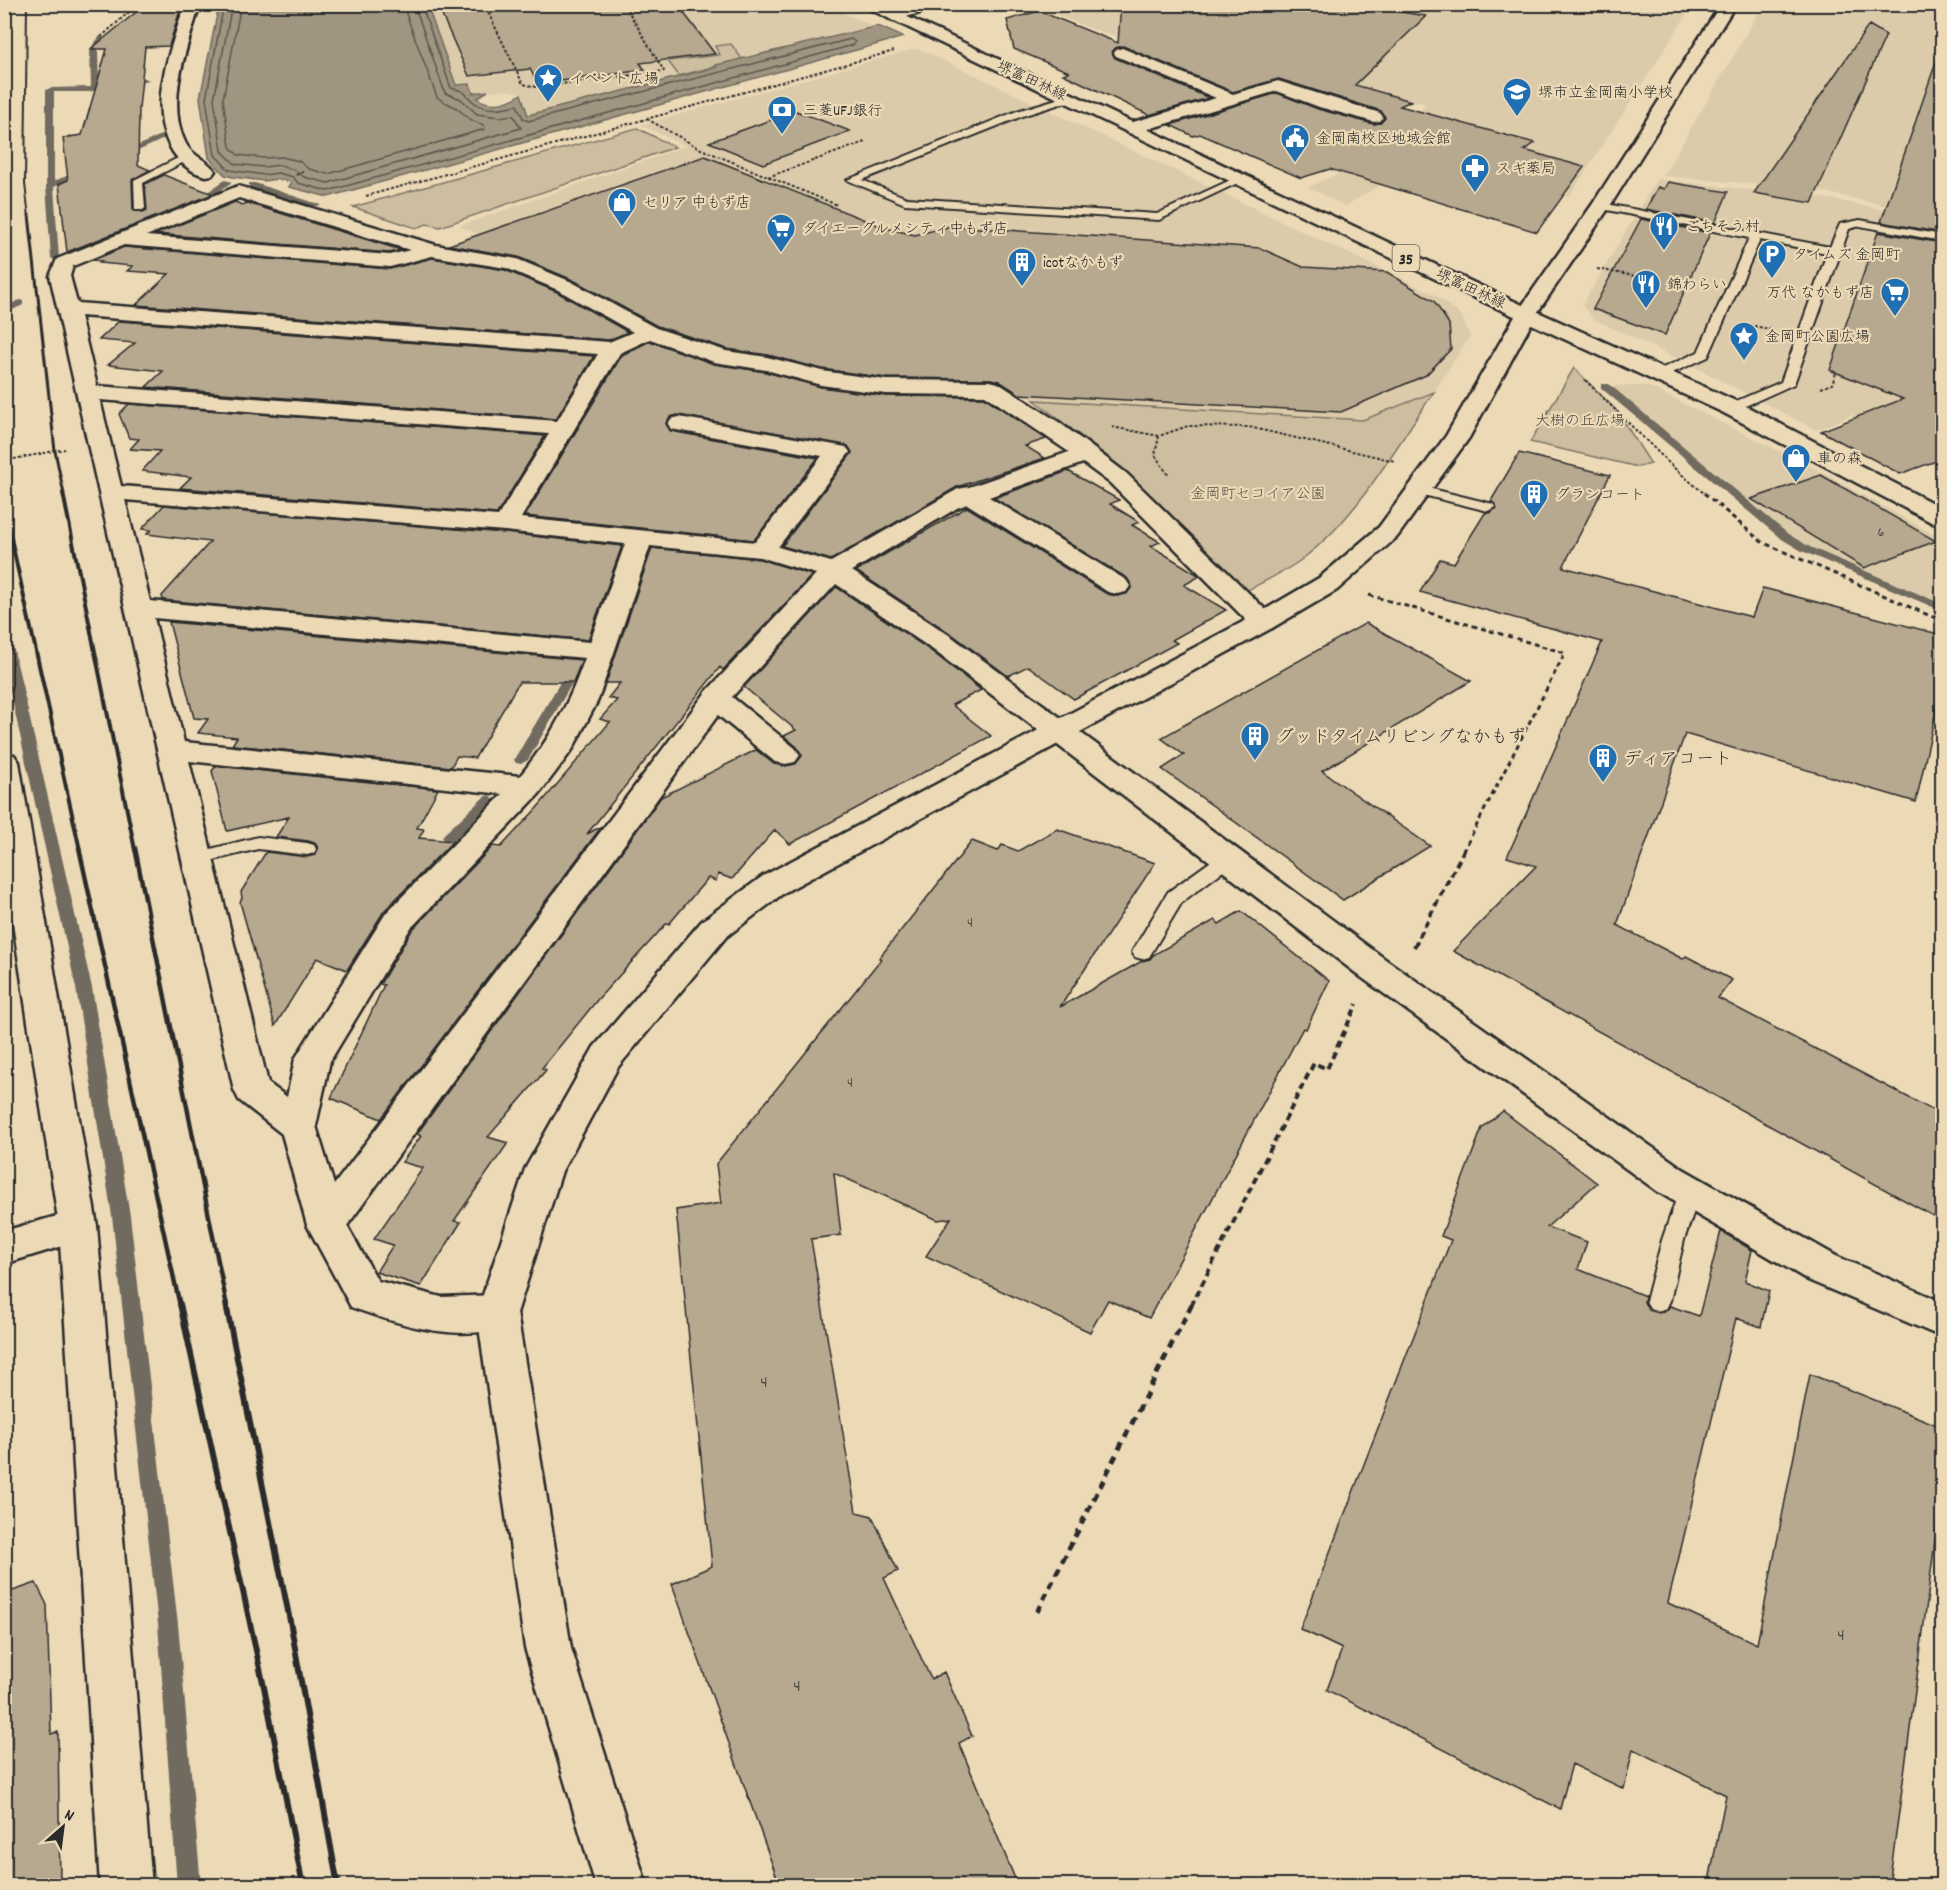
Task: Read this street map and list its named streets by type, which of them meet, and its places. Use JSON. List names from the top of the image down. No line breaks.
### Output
{"streets":{"street":["堺富田林線","35"]},"parks":["大樹の丘広場","金岡町セコイア公園"],"places":{"place":["イベント広場","金岡町公園広場"],"school or university":["堺市立金岡南小学校"],"bank":["三菱UFJ銀行"],"public building":["金岡南校区地域会館"],"pharmacy":["スギ薬局"],"shop":["セリア 中もず店","車の森"],"restaurant":["ごちそう村","錦わらい"],"supermarket":["ダイエーグルメシティ中もず店","万代 なかもず店"],"parking":["タイムズ 金岡町"],"building":["icotなかもず","グランコート","グッドタイムリビングなかもず","ディアコート"]},"house_numbers":["6","4","4","4","4","4"],"north":"top right"}
